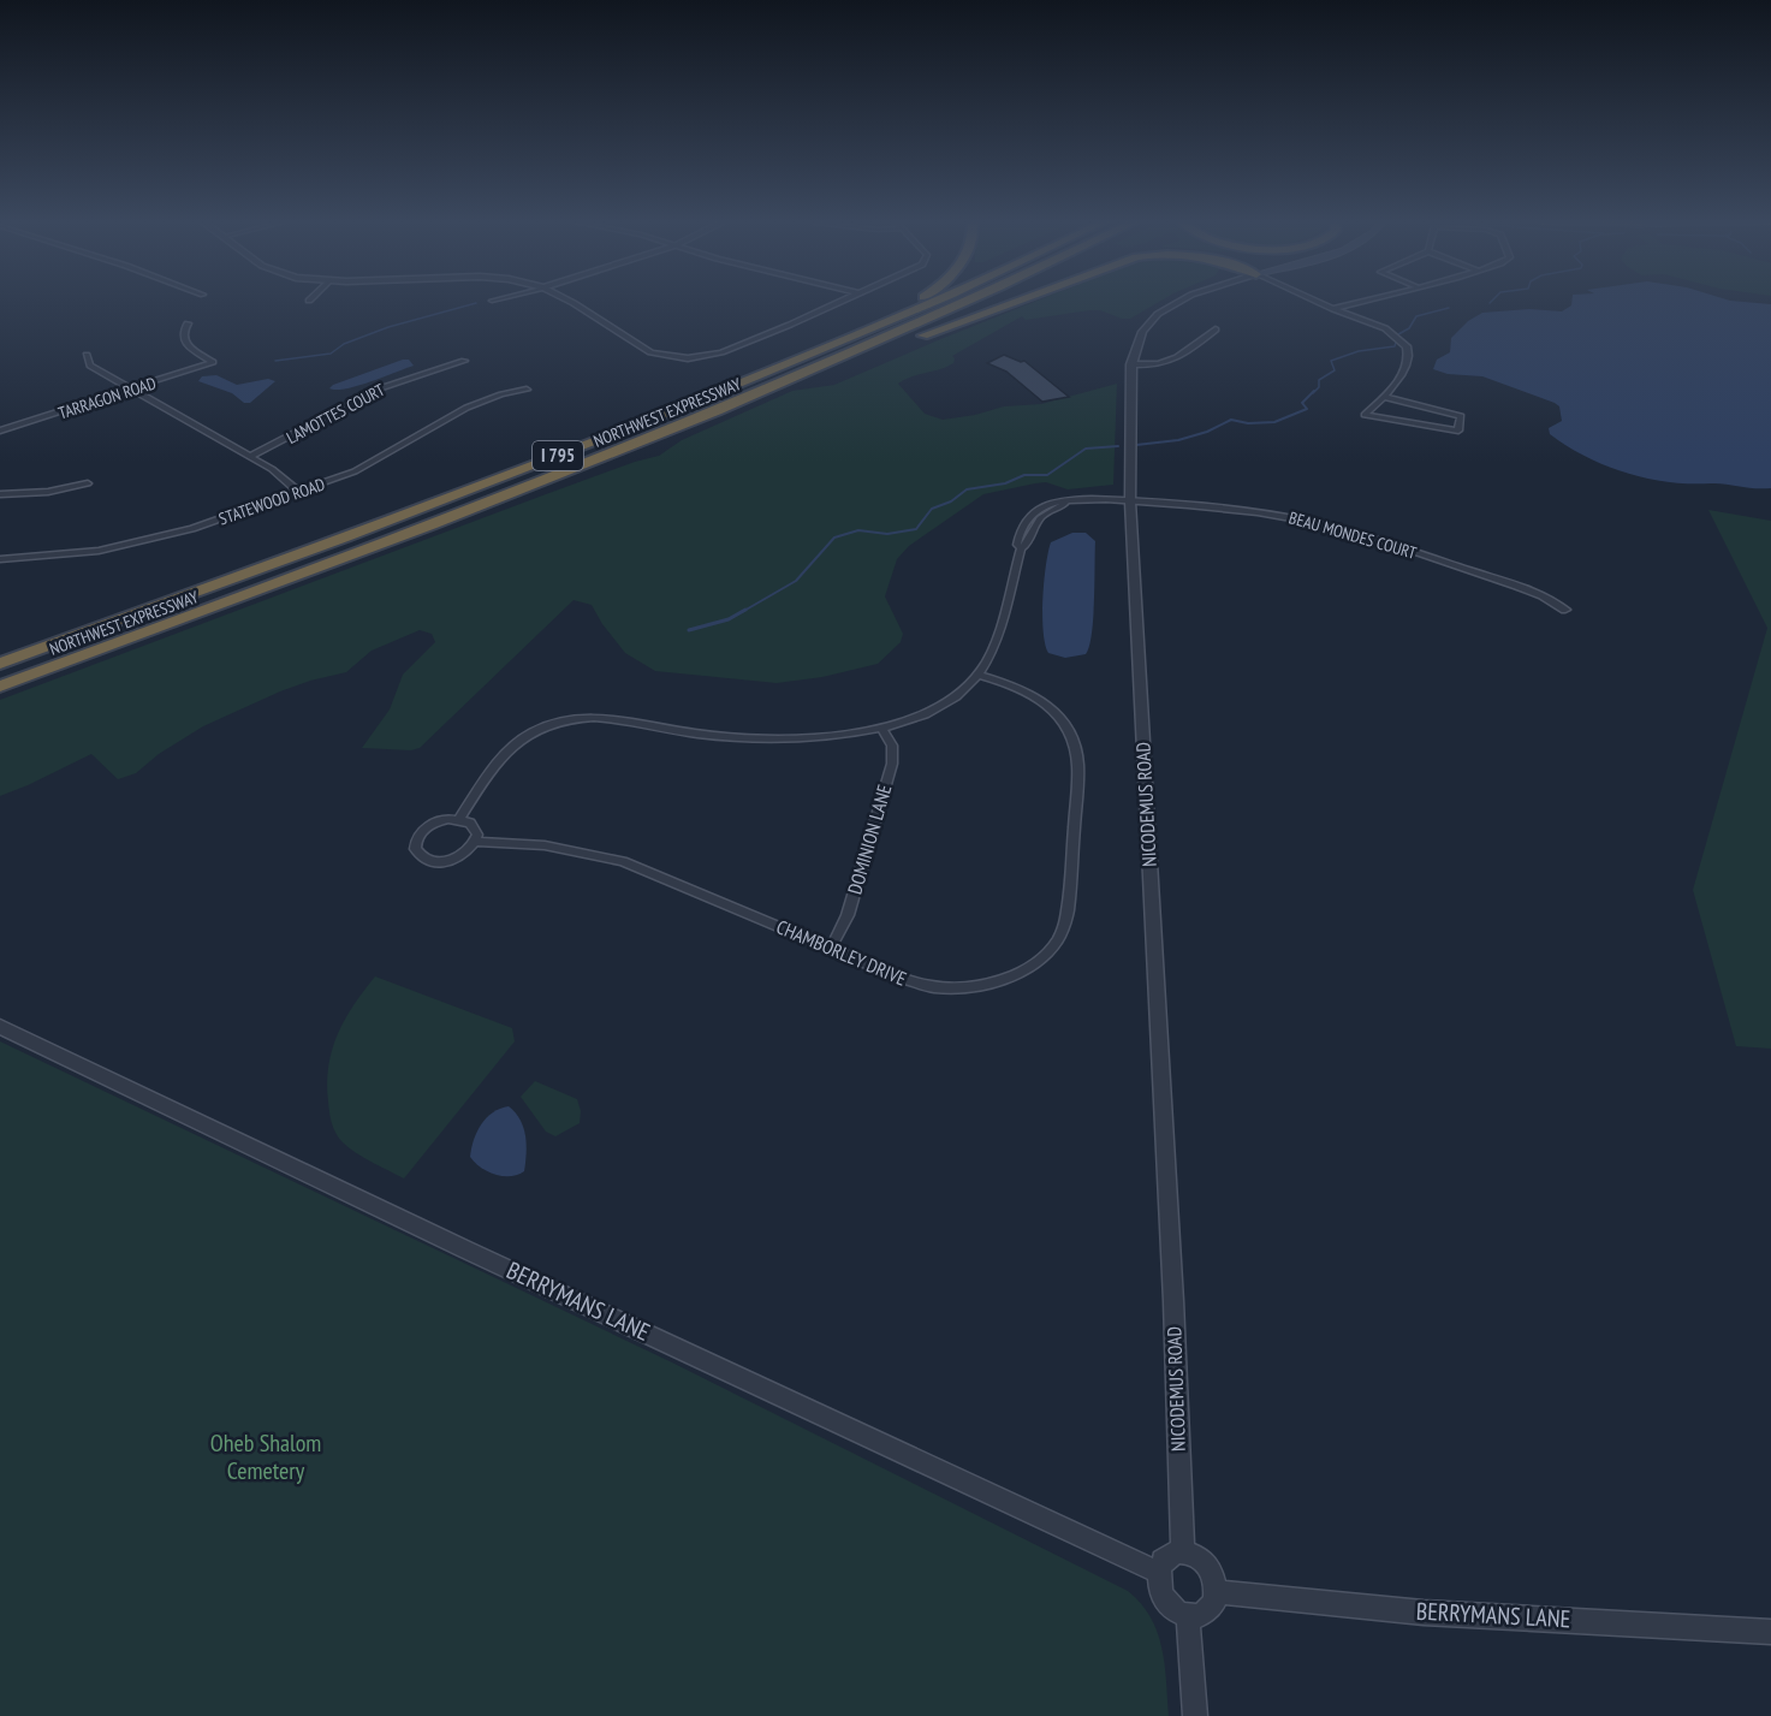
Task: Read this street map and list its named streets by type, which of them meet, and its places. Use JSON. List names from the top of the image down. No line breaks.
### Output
{"streets":{"highway":["NORTHWEST EXPRESSWAY","I 795"],"street":["TARRAGON ROAD","LAMOTTES COURT","STATEWOOD ROAD","BEAU MONDES COURT","NICODEMUS ROAD","DOMINION LANE","CHAMBORLEY DRIVE","BERRYMANS LANE"]},"crossings":[["BEAU MONDES COURT","NICODEMUS ROAD"],["NICODEMUS ROAD","BERRYMANS LANE"],["DOMINION LANE","CHAMBORLEY DRIVE"]],"parks":["Oheb Shalom Cemetery"]}
